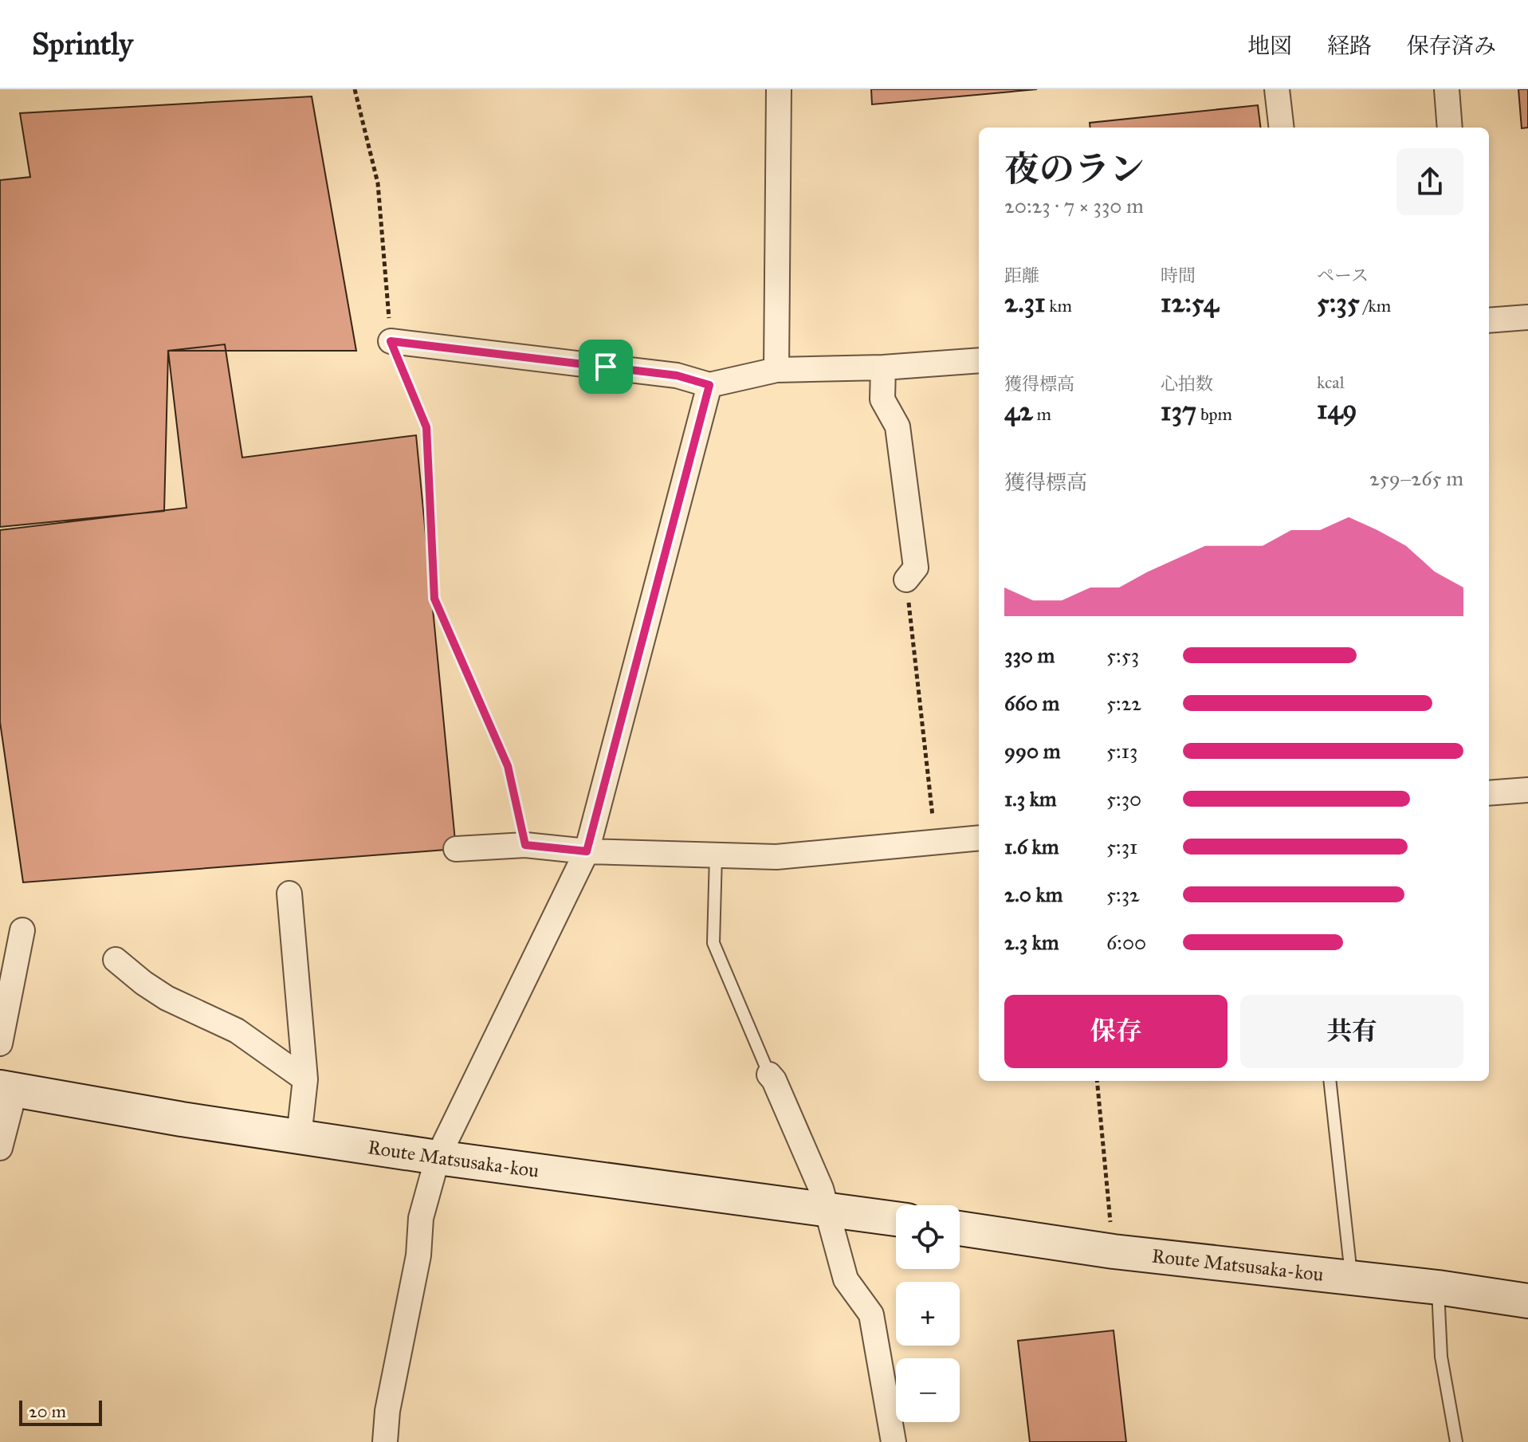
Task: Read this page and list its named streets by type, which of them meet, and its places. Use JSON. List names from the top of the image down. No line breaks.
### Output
{"streets":{"main road":["Route Matsusaka-kou"]},"scale_bar":"20 m","page":{"header":"Sprintly","nav":["地図","経路","保存済み"],"heading":["夜のラン","20:23 · 7 × 330 m"],"stats":[["距離","2.31 km"],["時間","12:54"],["ペース","5:35 /km"],["獲得標高","42 m"],["心拍数","137 bpm"],["kcal","149"]],"chart":["獲得標高","259–265 m"],"list":[{"name":"330 m","note":"5:53"},{"name":"660 m","note":"5:22"},{"name":"990 m","note":"5:13"},{"name":"1.3 km","note":"5:30"},{"name":"1.6 km","note":"5:31"},{"name":"2.0 km","note":"5:32"},{"name":"2.3 km","note":"6:00"}],"buttons":["保存","共有"],"map_buttons":["+","−"],"scale":"20 m"}}
